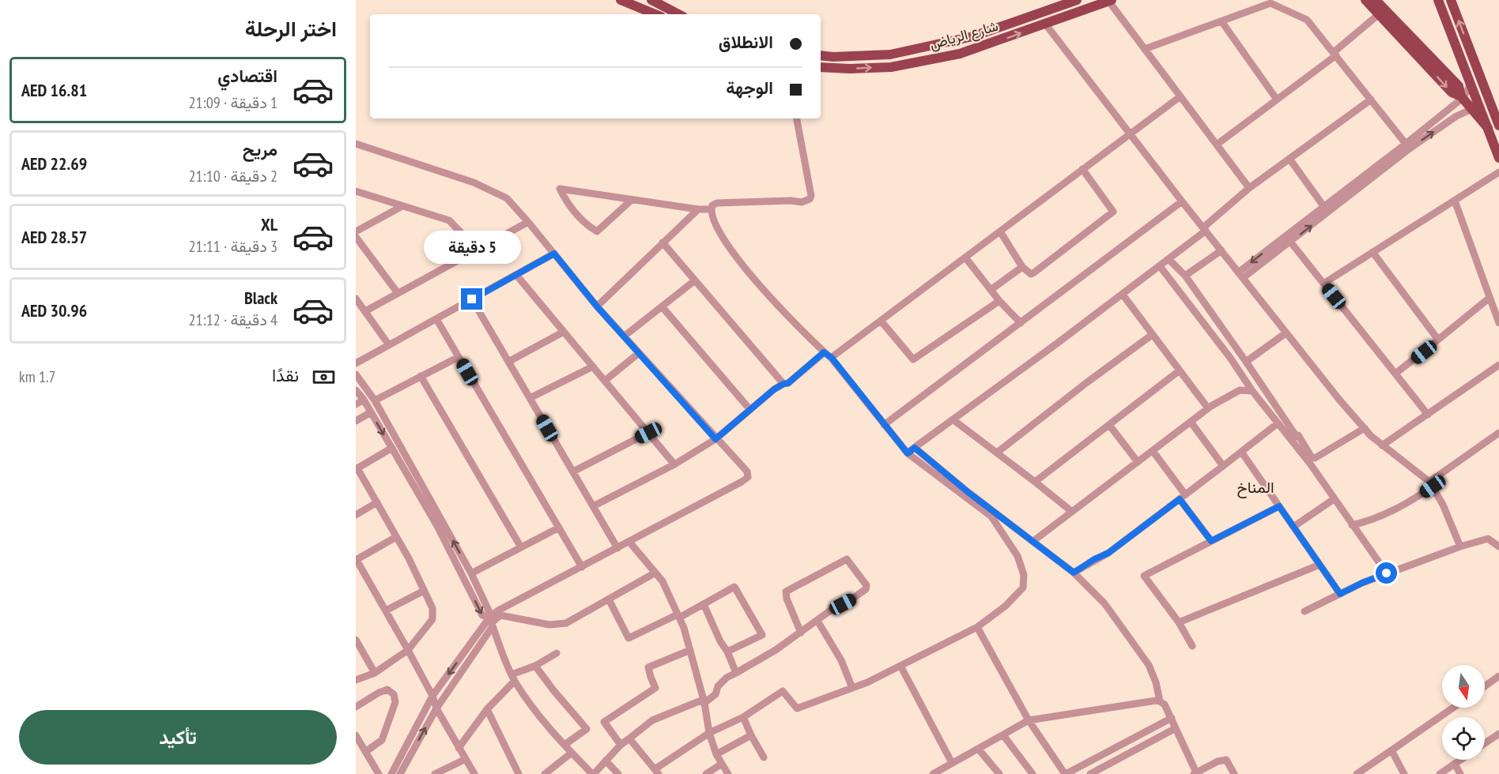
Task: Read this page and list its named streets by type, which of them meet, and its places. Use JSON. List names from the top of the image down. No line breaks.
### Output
{"streets":{"main road":["شارع الرياض"]},"districts":["المناخ"],"north":"bottom","page":{"heading":"اختر الرحلة","banner":["الانطلاق","الوجهة"],"list":[{"name":"اقتصادي","note":"1 دقيقة · 21:09","value":"AED 16.81"},{"name":"مريح","note":"2 دقيقة · 21:10","value":"AED 22.69"},{"name":"XL","note":"3 دقيقة · 21:11","value":"AED 28.57"},{"name":"Black","note":"4 دقيقة · 21:12","value":"AED 30.96"}],"bubble":"5 دقيقة","pay":["نقدًا","1.7 km"],"buttons":"تأكيد"}}
